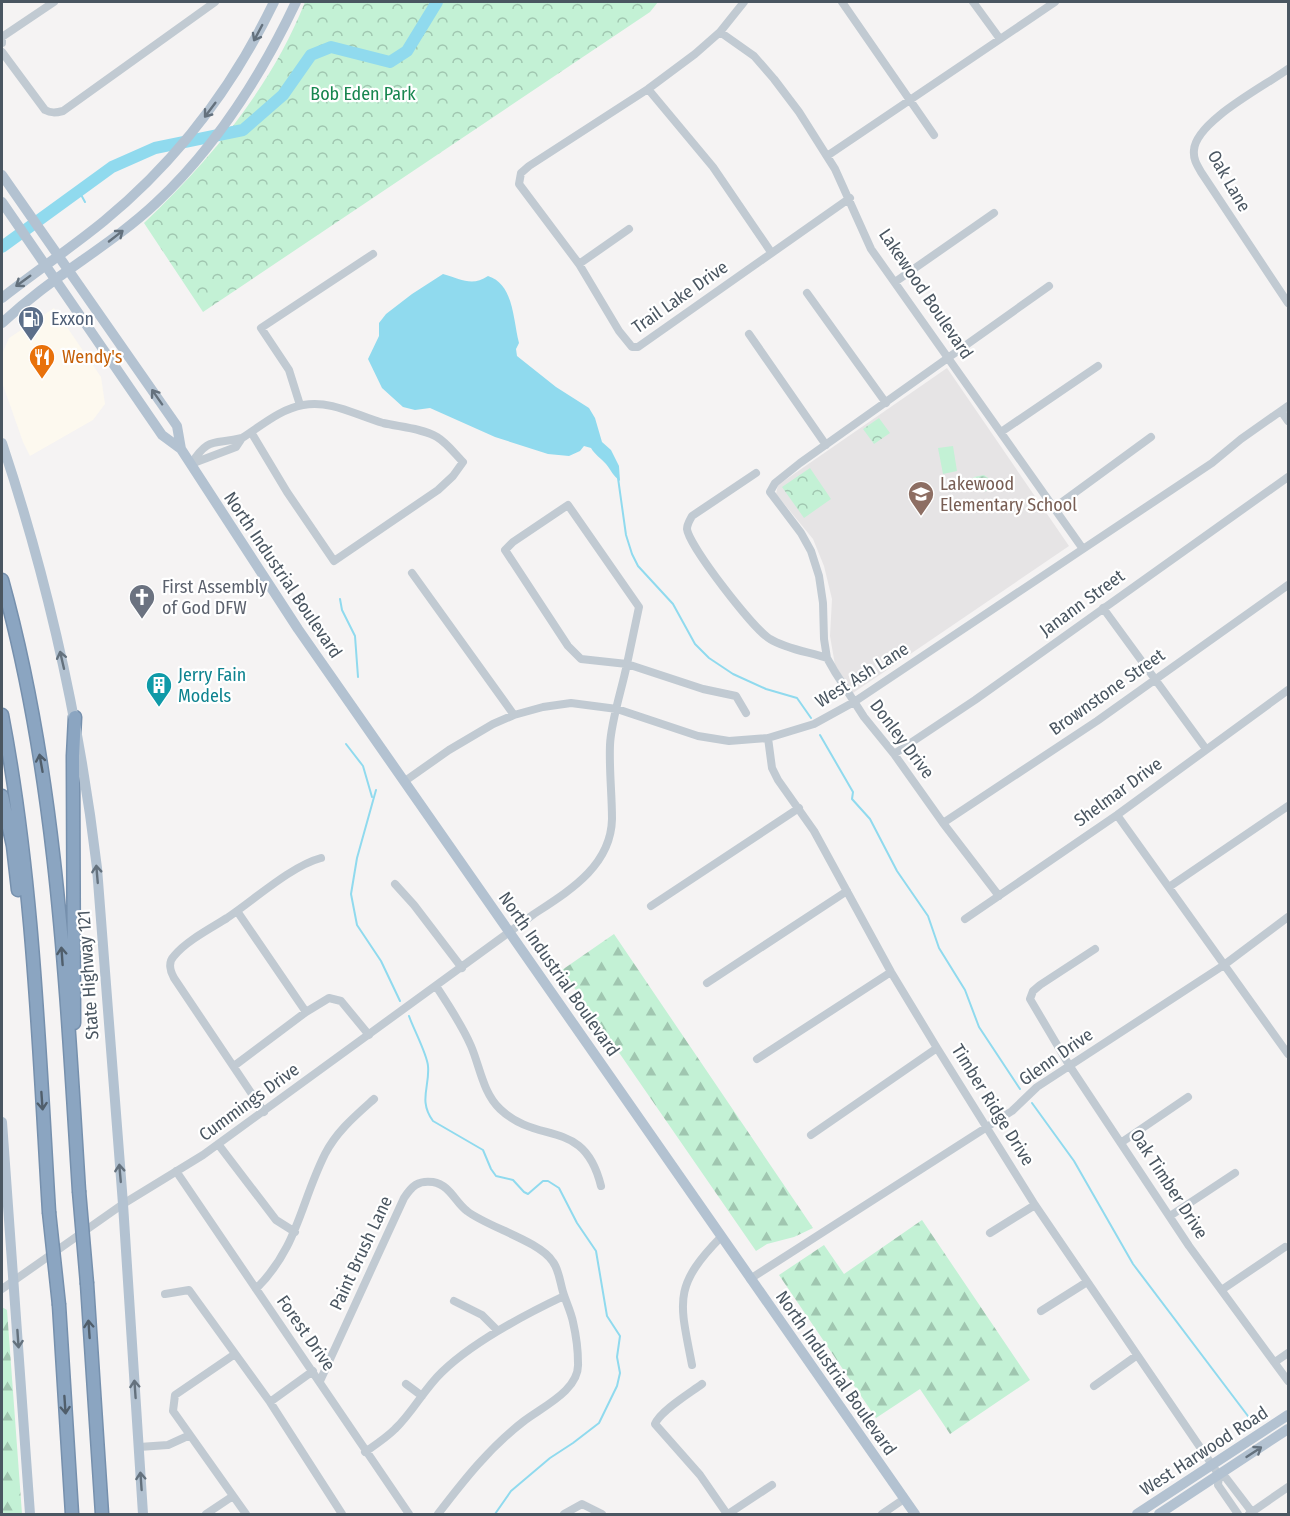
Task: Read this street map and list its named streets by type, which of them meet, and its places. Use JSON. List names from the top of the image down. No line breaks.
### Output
{"streets":{"main road":["North Industrial Boulevard","State Highway 121","West Harwood Road"],"street":["Oak Lane","Lakewood Boulevard","Trail Lake Drive","Janann Street","West Ash Lane","Brownstone Street","Donley Drive","Shelmar Drive","Glenn Drive","Cummings Drive","Timber Ridge Drive","Oak Timber Drive","Paint Brush Lane","Forest Drive"]},"crossings":[["Lakewood Boulevard","Trail Lake Drive"],["Lakewood Boulevard","West Ash Lane"],["North Industrial Boulevard","West Ash Lane"],["North Industrial Boulevard","Glenn Drive"],["North Industrial Boulevard","Cummings Drive"],["Janann Street","Donley Drive"],["West Ash Lane","Donley Drive"],["West Ash Lane","Cummings Drive"],["West Ash Lane","Timber Ridge Drive"],["Brownstone Street","Donley Drive"],["Donley Drive","Shelmar Drive"],["State Highway 121","Cummings Drive"],["Glenn Drive","Timber Ridge Drive"],["Glenn Drive","Oak Timber Drive"],["Cummings Drive","Forest Drive"],["Timber Ridge Drive","West Harwood Road"],["Paint Brush Lane","Forest Drive"]],"one_way":["State Highway 121"],"parks":["Bob Eden Park"],"places":{"fuel station":["Exxon"],"restaurant":["Wendy's"],"school or university":["Lakewood Elementary School"],"church":["First Assembly of God DFW"],"building":["Jerry Fain Models"]}}
